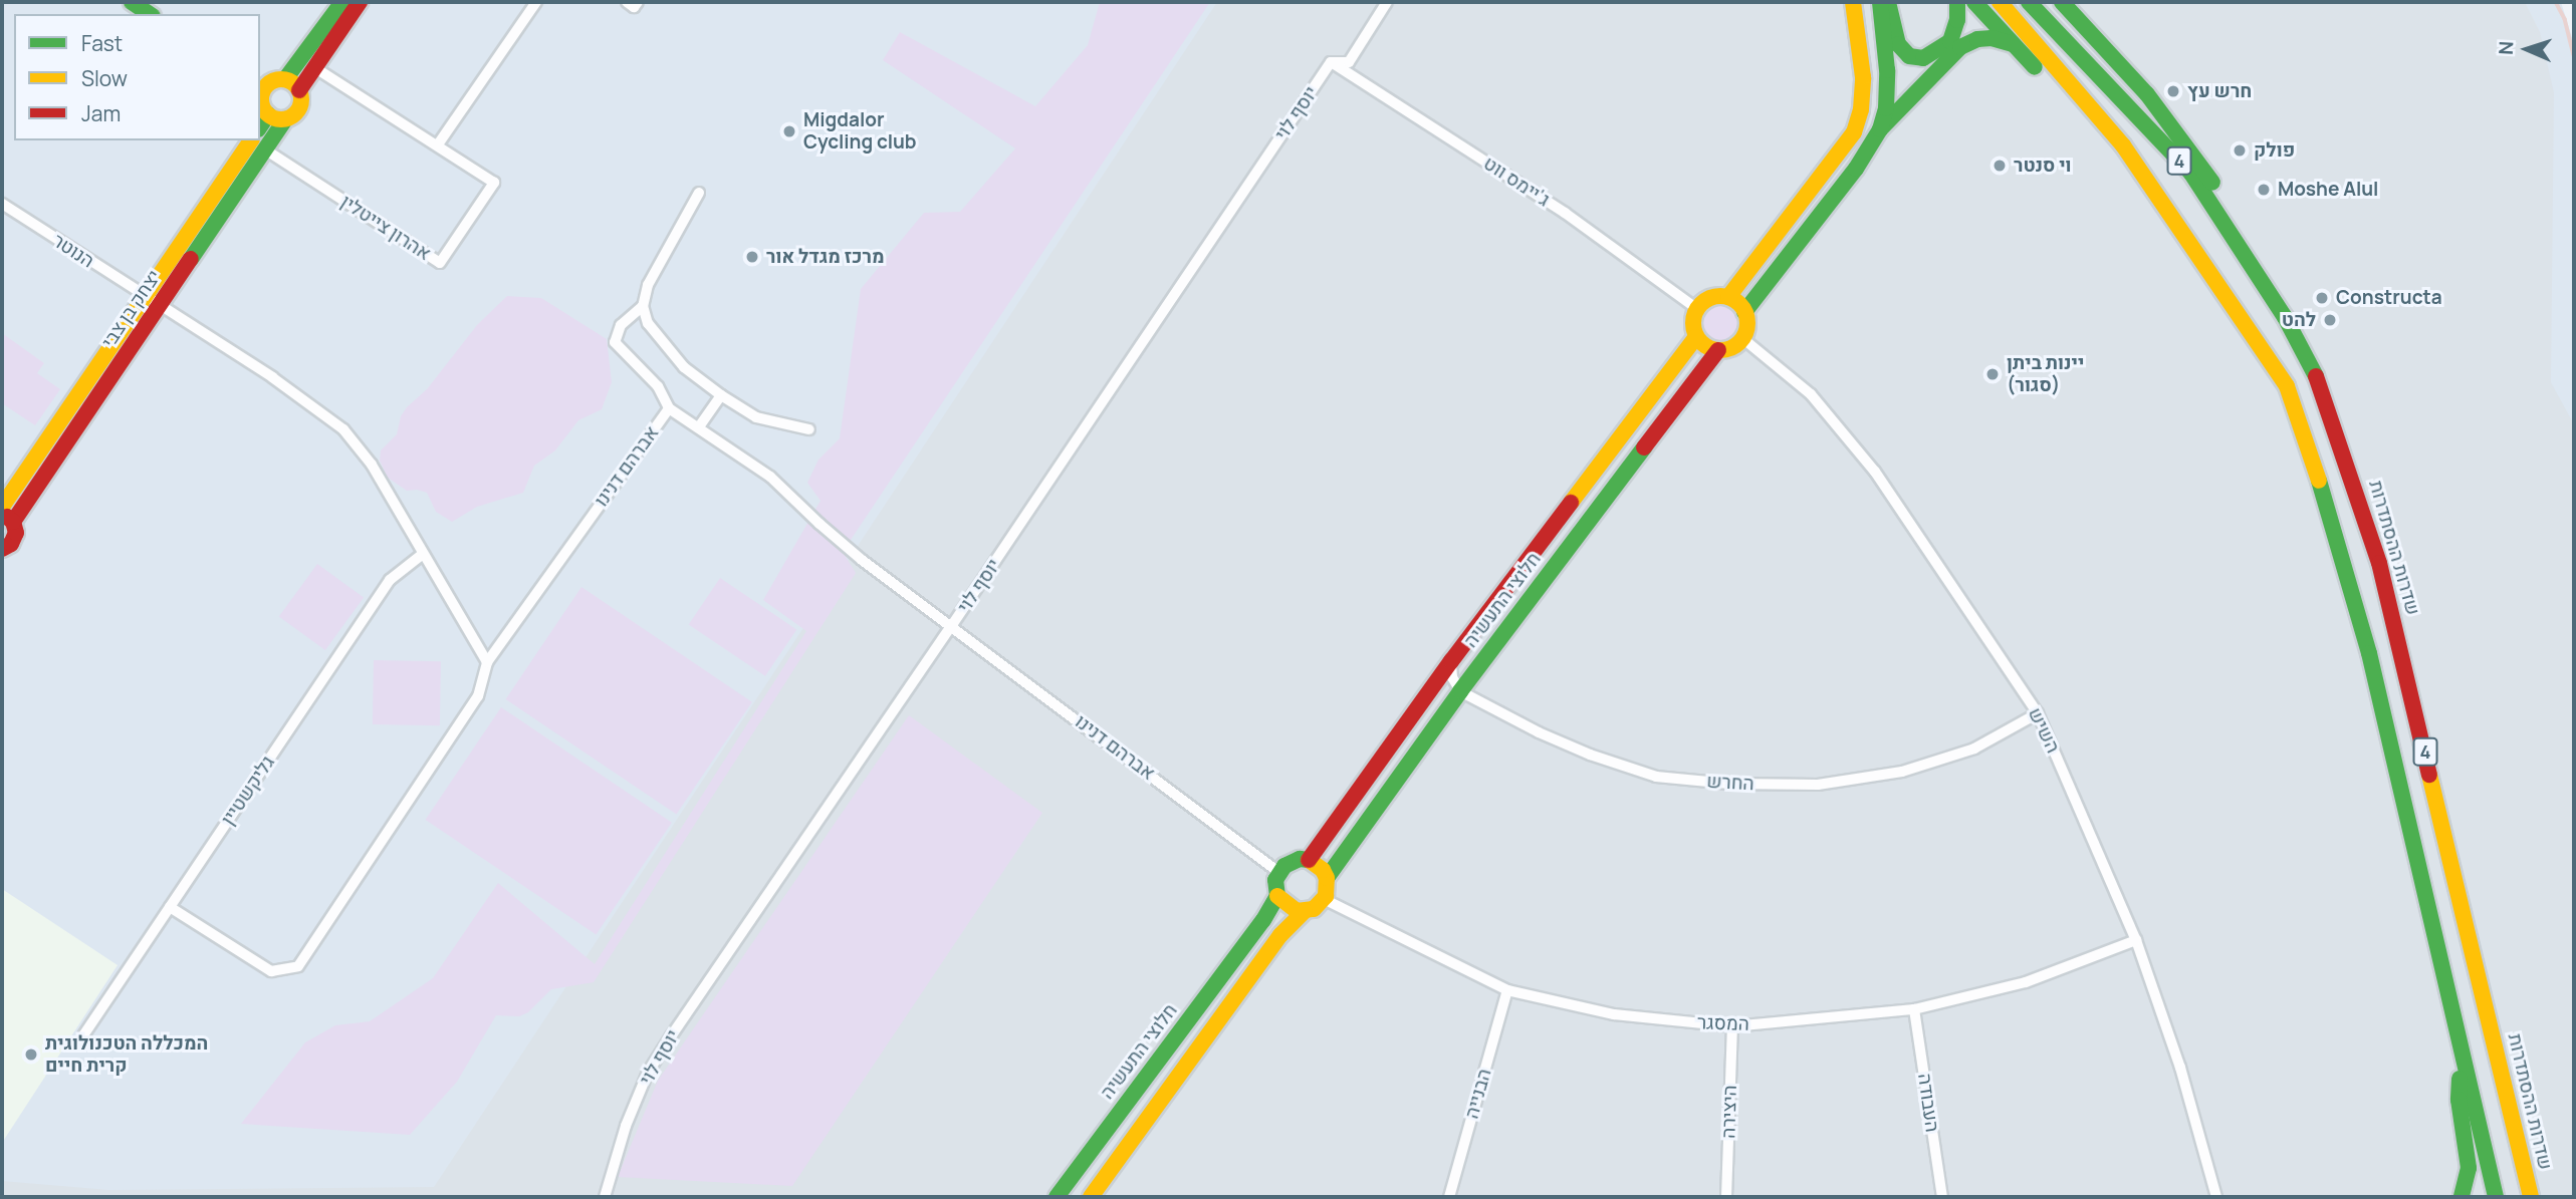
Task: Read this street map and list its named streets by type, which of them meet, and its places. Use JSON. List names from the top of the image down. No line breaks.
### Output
{"streets":{"main road":["4","יצחק בן צבי","שדרות ההסתדרות","חלוצי התעשיה"],"street":["יוסף לוי","ג'יימס ווט","אהרון צייטלין","הנוטר","אברהם דנינו","השיש","החרש","גליקשטיין","המסגר","הבנייה","העבודה","היצירה"]},"crossings":[["יוסף לוי","ג'יימס ווט"],["יוסף לוי","אברהם דנינו"],["ג'יימס ווט","חלוצי התעשיה"],["ג'יימס ווט","השיש"],["אהרון צייטלין","יצחק בן צבי"],["הנוטר","יצחק בן צבי"],["אברהם דנינו","חלוצי התעשיה"],["אברהם דנינו","גליקשטיין"],["אברהם דנינו","המסגר"],["חלוצי התעשיה","השיש"],["חלוצי התעשיה","החרש"],["חלוצי התעשיה","המסגר"],["השיש","החרש"],["השיש","המסגר"],["המסגר","הבנייה"],["המסגר","העבודה"],["המסגר","היצירה"]],"places":["חרש עץ","Migdalor Cycling club","פולק","וי סנטר","Moshe Alul","מרכז מגדל אור","Constructa","להט","יינות ביתן (סגור)","המכללה הטכנולוגית קרית חיים"],"legend":["Fast","Slow","Jam"],"north":"left"}
